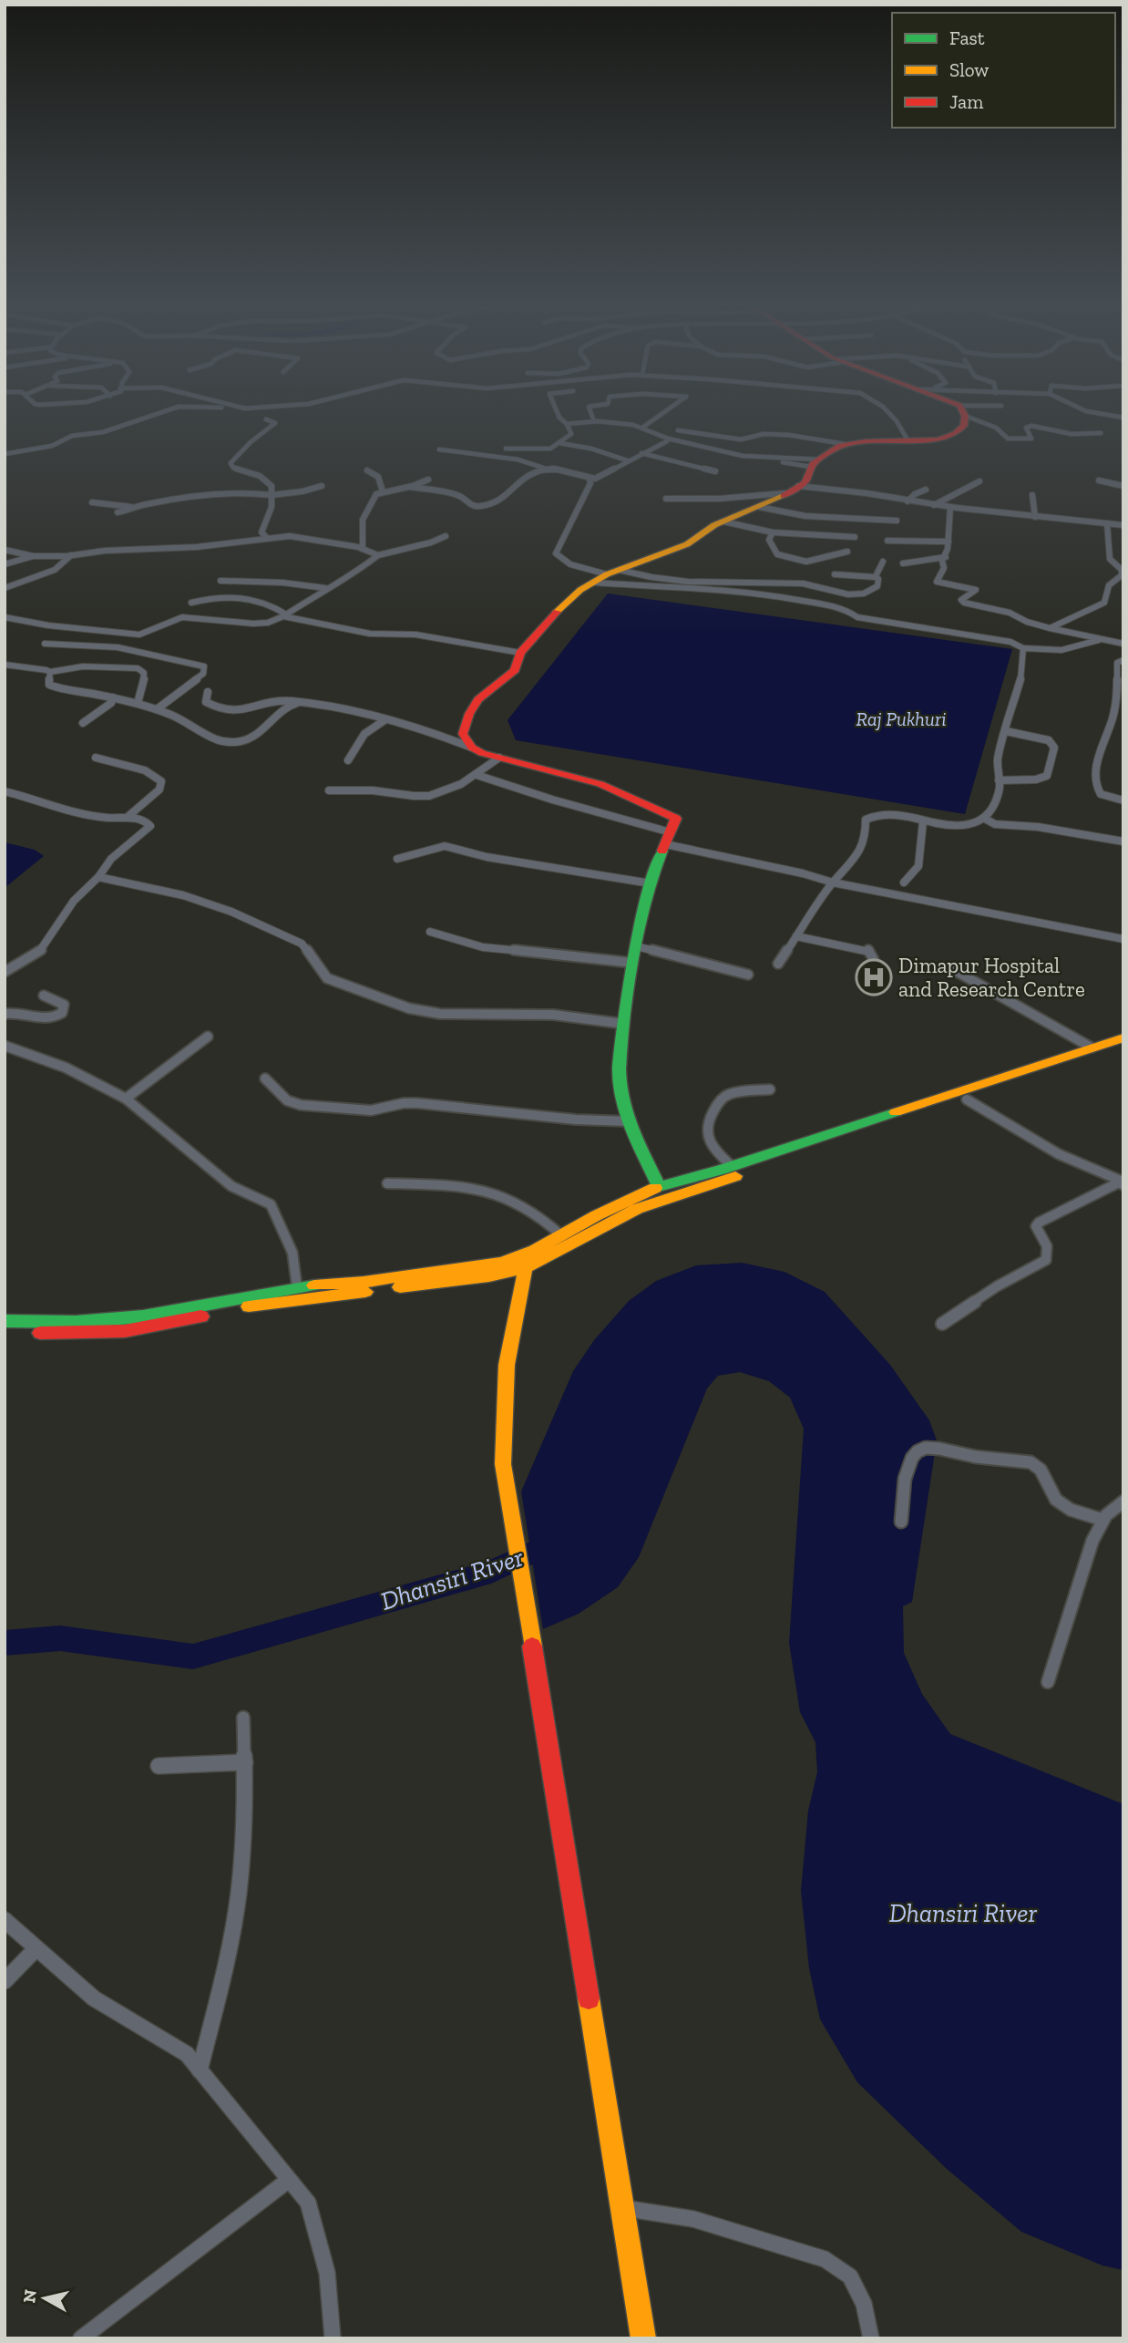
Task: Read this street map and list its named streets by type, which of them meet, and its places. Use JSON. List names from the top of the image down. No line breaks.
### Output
{"water":["Raj Pukhuri","Dhansiri River"],"places":{"hospital":["Dimapur Hospital and Research Centre"]},"legend":["Fast","Slow","Jam"],"north":"left"}
